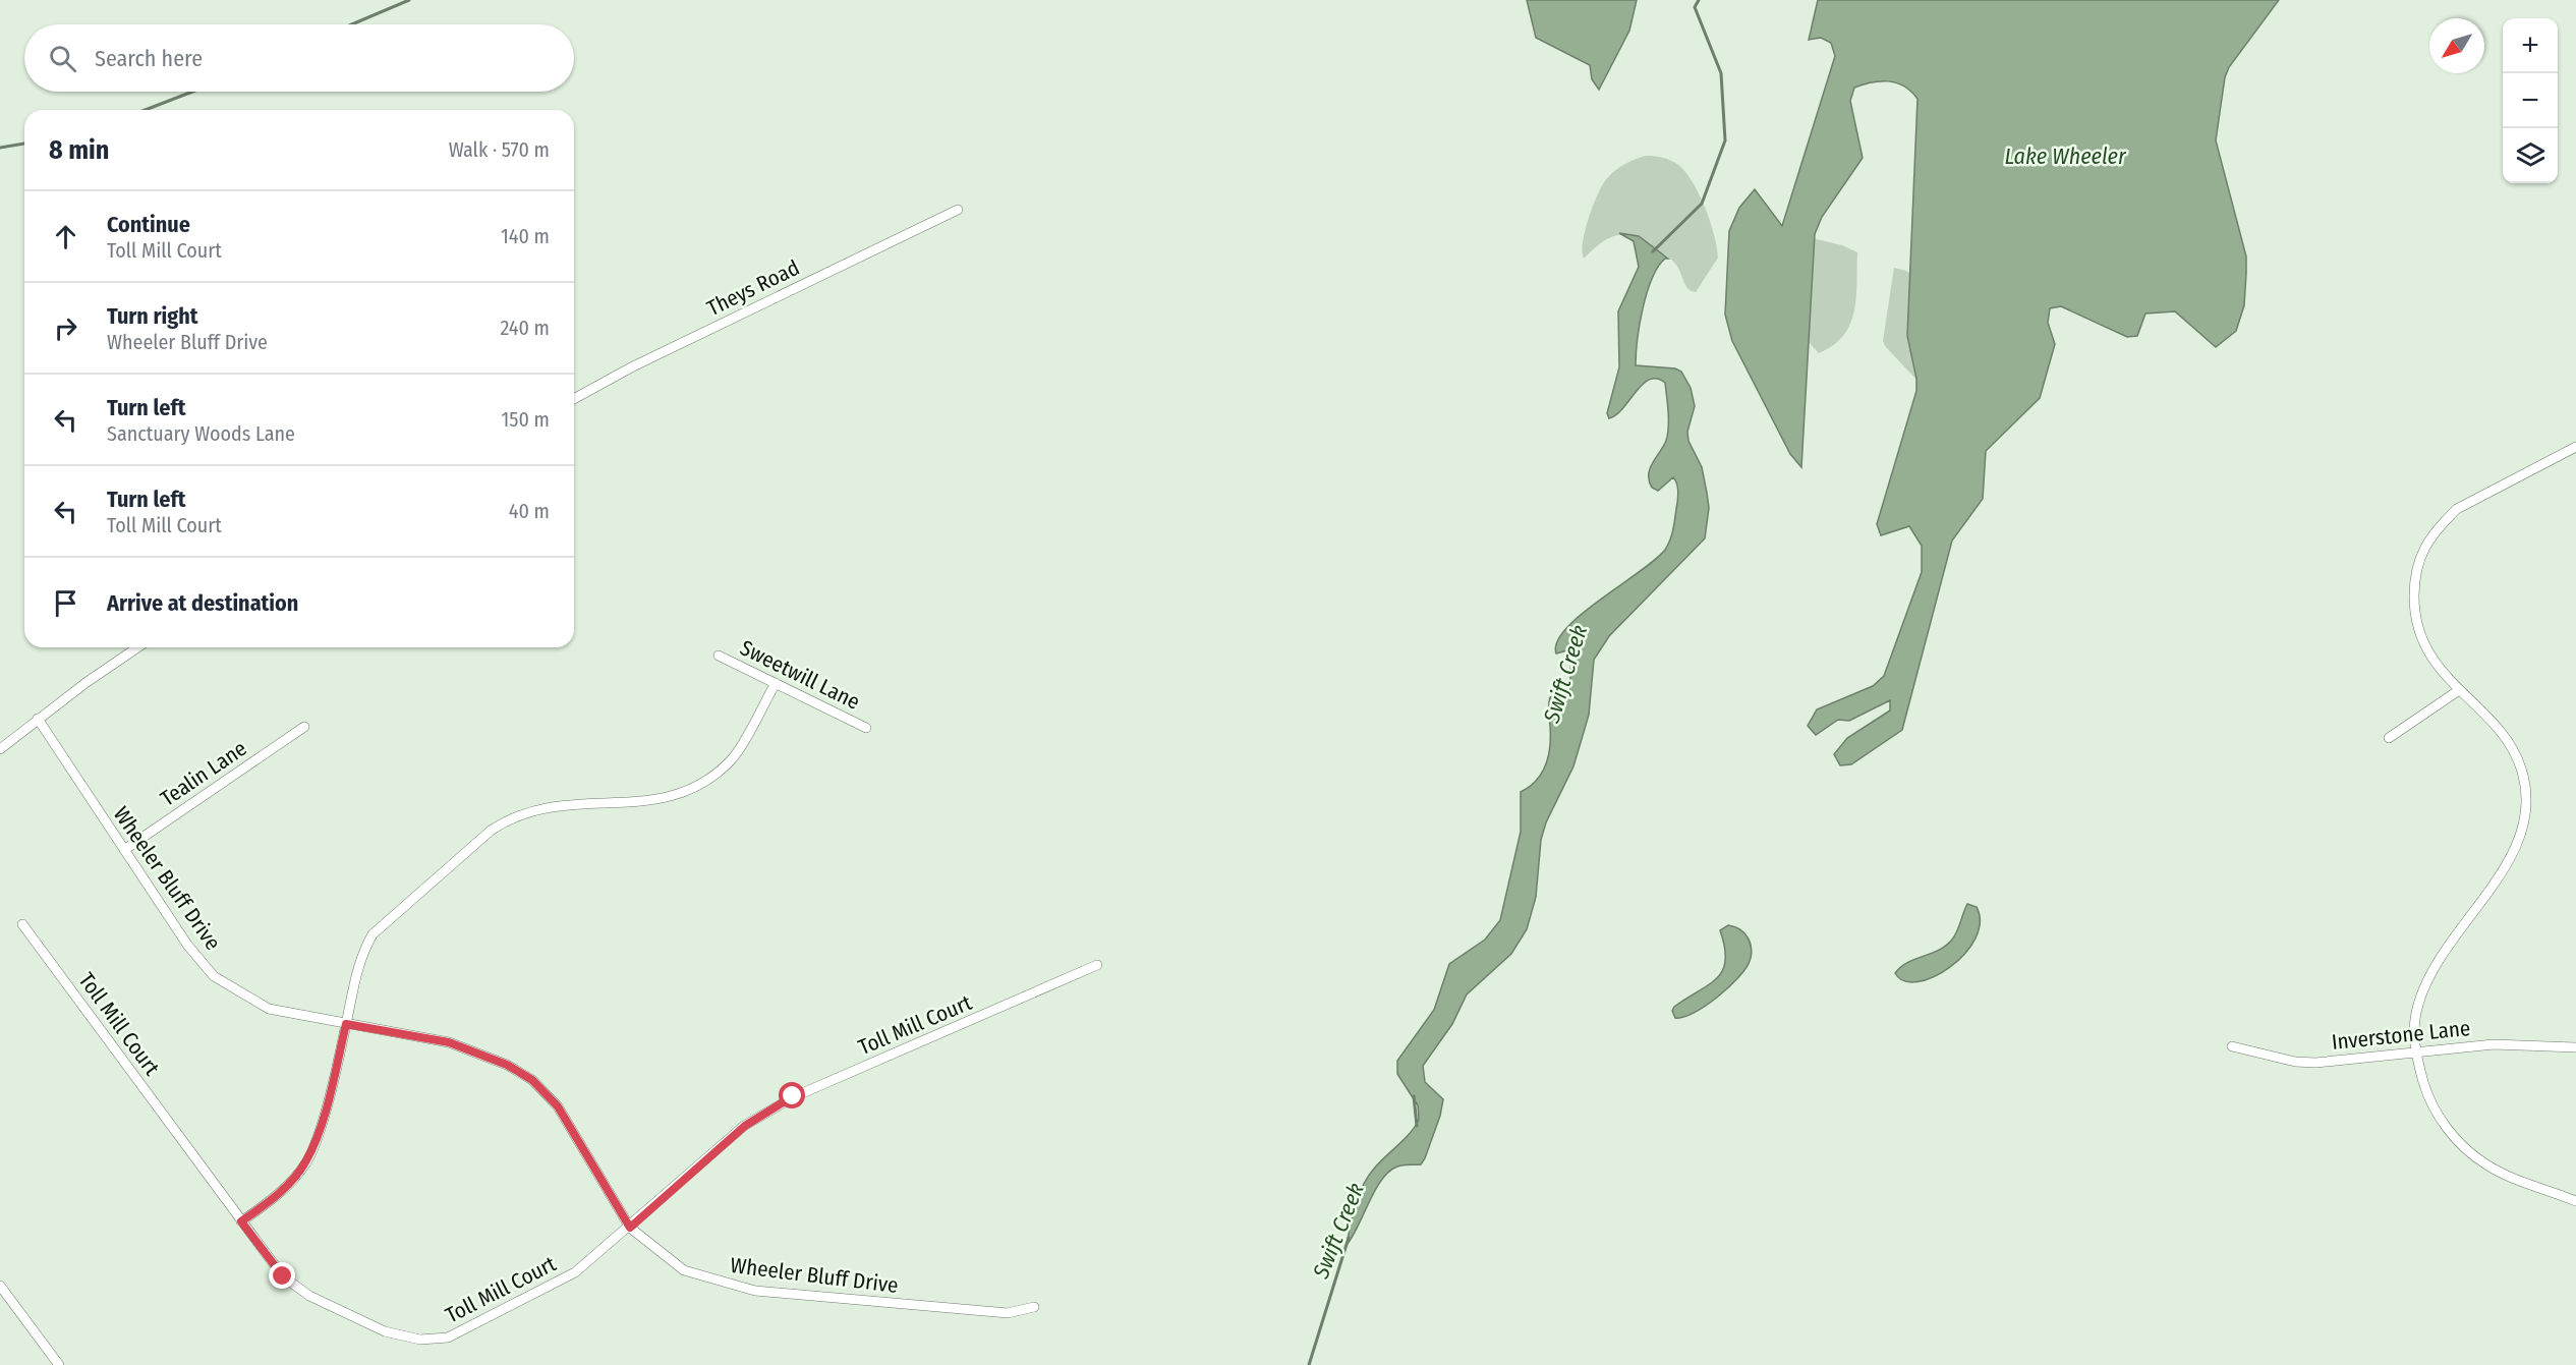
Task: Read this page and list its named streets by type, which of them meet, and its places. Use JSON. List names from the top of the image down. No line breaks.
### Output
{"streets":{"street":["Theys Road","Sweetwill Lane","Tealin Lane","Wheeler Bluff Drive","Toll Mill Court","Inverstone Lane"]},"crossings":[["Tealin Lane","Wheeler Bluff Drive"],["Wheeler Bluff Drive","Toll Mill Court"]],"water":["Lake Wheeler","Swift Creek"],"north":"bottom left","page":{"map_buttons":["+","−"],"search":"Search here","heading":["8 min","Walk · 570 m"],"list":[["Continue","Toll Mill Court","140 m"],["Turn right","Wheeler Bluff Drive","240 m"],["Turn left","Sanctuary Woods Lane","150 m"],["Turn left","Toll Mill Court","40 m"],"Arrive at destination"]}}
